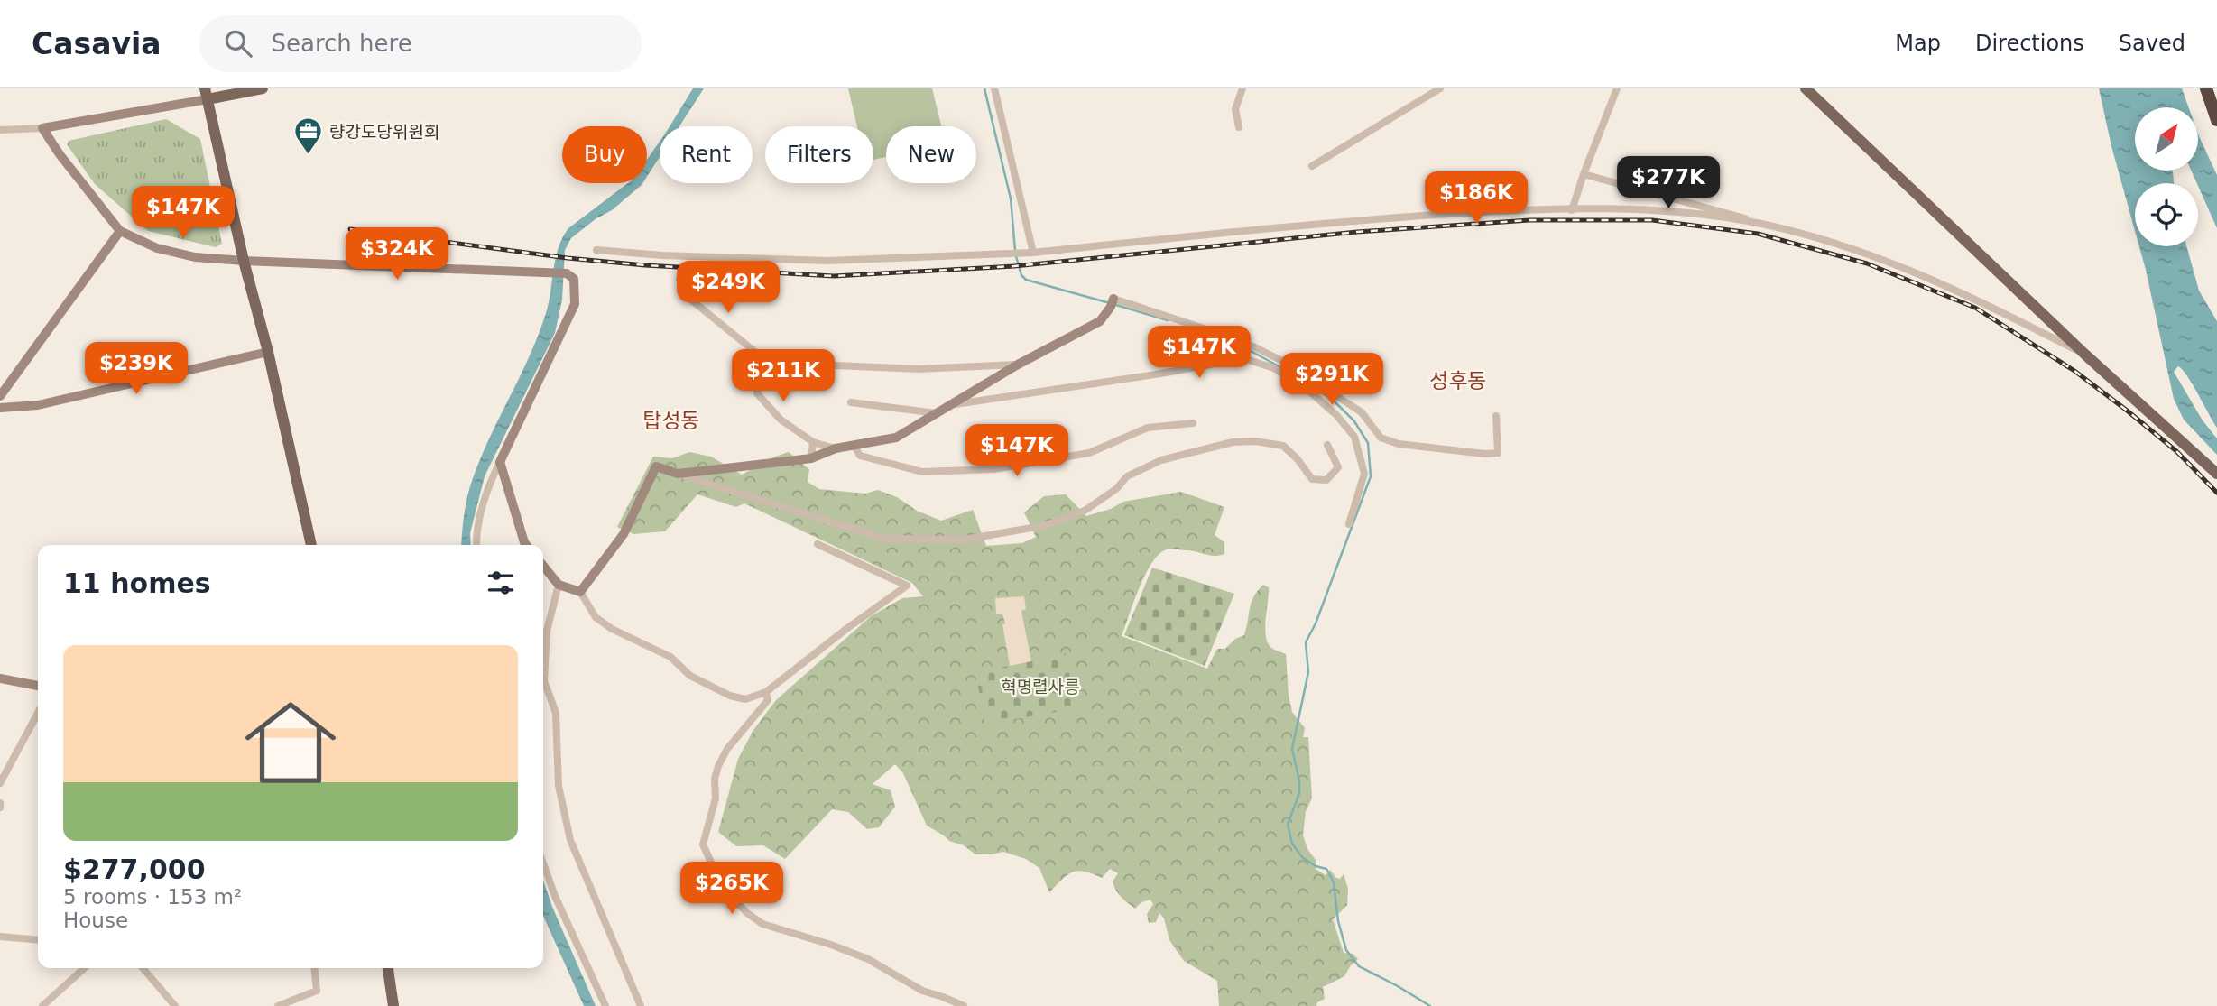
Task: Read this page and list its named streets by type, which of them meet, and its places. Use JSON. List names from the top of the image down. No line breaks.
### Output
{"districts":["성후동","탑성동"],"parks":["혁명렬사릉"],"places":{"office":["량강도당위원회"]},"north":"top right","page":{"header":"Casavia","search":"Search here","nav":["Map","Directions","Saved"],"chip":["Buy","Rent","Filters","New"],"price":["$277K","$186K","$147K","$324K","$249K","$147K","$239K","$211K","$291K","$147K","$265K"],"heading":"11 homes","list":[{"name":"$277,000","note":"5 rooms · 153 m² · House"}]}}
